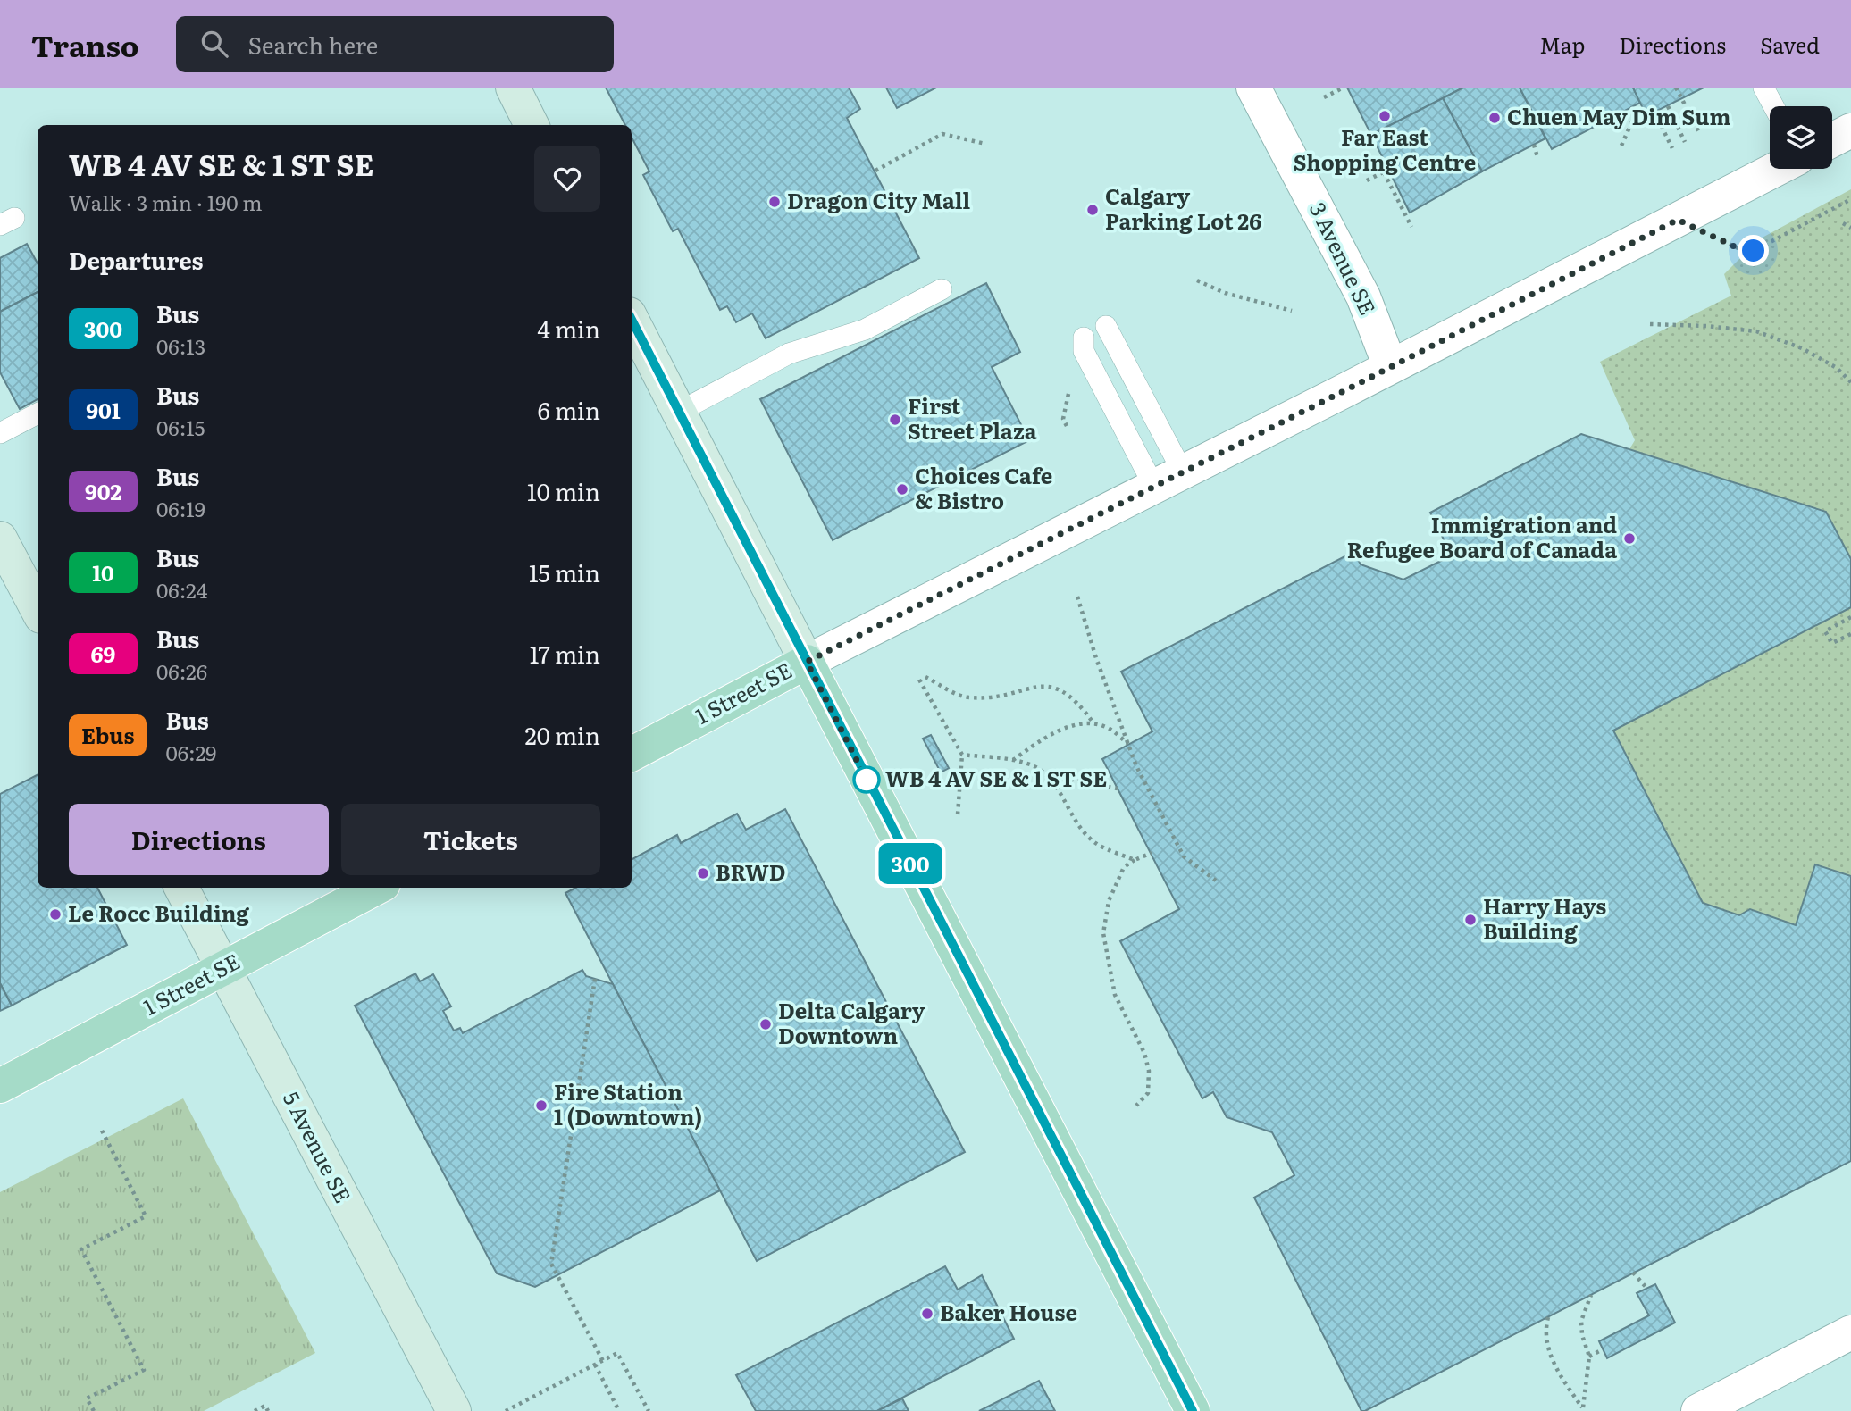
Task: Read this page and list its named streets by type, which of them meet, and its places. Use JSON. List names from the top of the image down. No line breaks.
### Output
{"streets":{"main road":["1 Street SE","5 Avenue SE"],"street":["3 Avenue SE"]},"crossings":[["3 Avenue SE","1 Street SE"],["1 Street SE","5 Avenue SE"]],"places":["Far East Shopping Centre","Chuen May Dim Sum","Dragon City Mall","Calgary Parking Lot 26","First Street Plaza","Choices Cafe & Bistro","Immigration and Refugee Board of Canada","WB 4 AV SE & 1 ST SE","BRWD","Le Rocc Building","Harry Hays Building","Delta Calgary Downtown","Fire Station 1 (Downtown)","Baker House"],"lines":["bus line 300"],"page":{"header":"Transo","search":"Search here","nav":["Map","Directions","Saved"],"on_map":"300","heading":[["WB 4 AV SE & 1 ST SE","Walk · 3 min · 190 m"],"Departures"],"list":[{"mark":"300","name":"Bus","note":"06:13","value":"4 min"},{"mark":"901","name":"Bus","note":"06:15","value":"6 min"},{"mark":"902","name":"Bus","note":"06:19","value":"10 min"},{"mark":"10","name":"Bus","note":"06:24","value":"15 min"},{"mark":"69","name":"Bus","note":"06:26","value":"17 min"},{"mark":"Ebus","name":"Bus","note":"06:29","value":"20 min"}],"buttons":["Directions","Tickets"]}}
